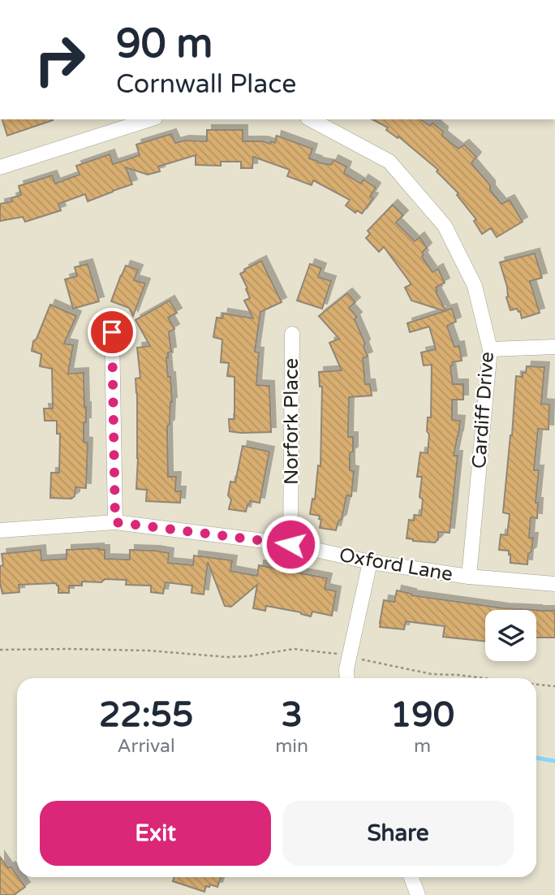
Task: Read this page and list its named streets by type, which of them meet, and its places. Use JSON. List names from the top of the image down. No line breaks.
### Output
{"streets":{"street":["Cardiff Drive","Norfork Place","Oxford Lane"]},"crossings":[["Cardiff Drive","Oxford Lane"],["Norfork Place","Oxford Lane"]],"page":{"turn":["90 m","Cornwall Place"],"eta":["22:55","Arrival","3","min","190","m"],"buttons":["Exit","Share"]}}
